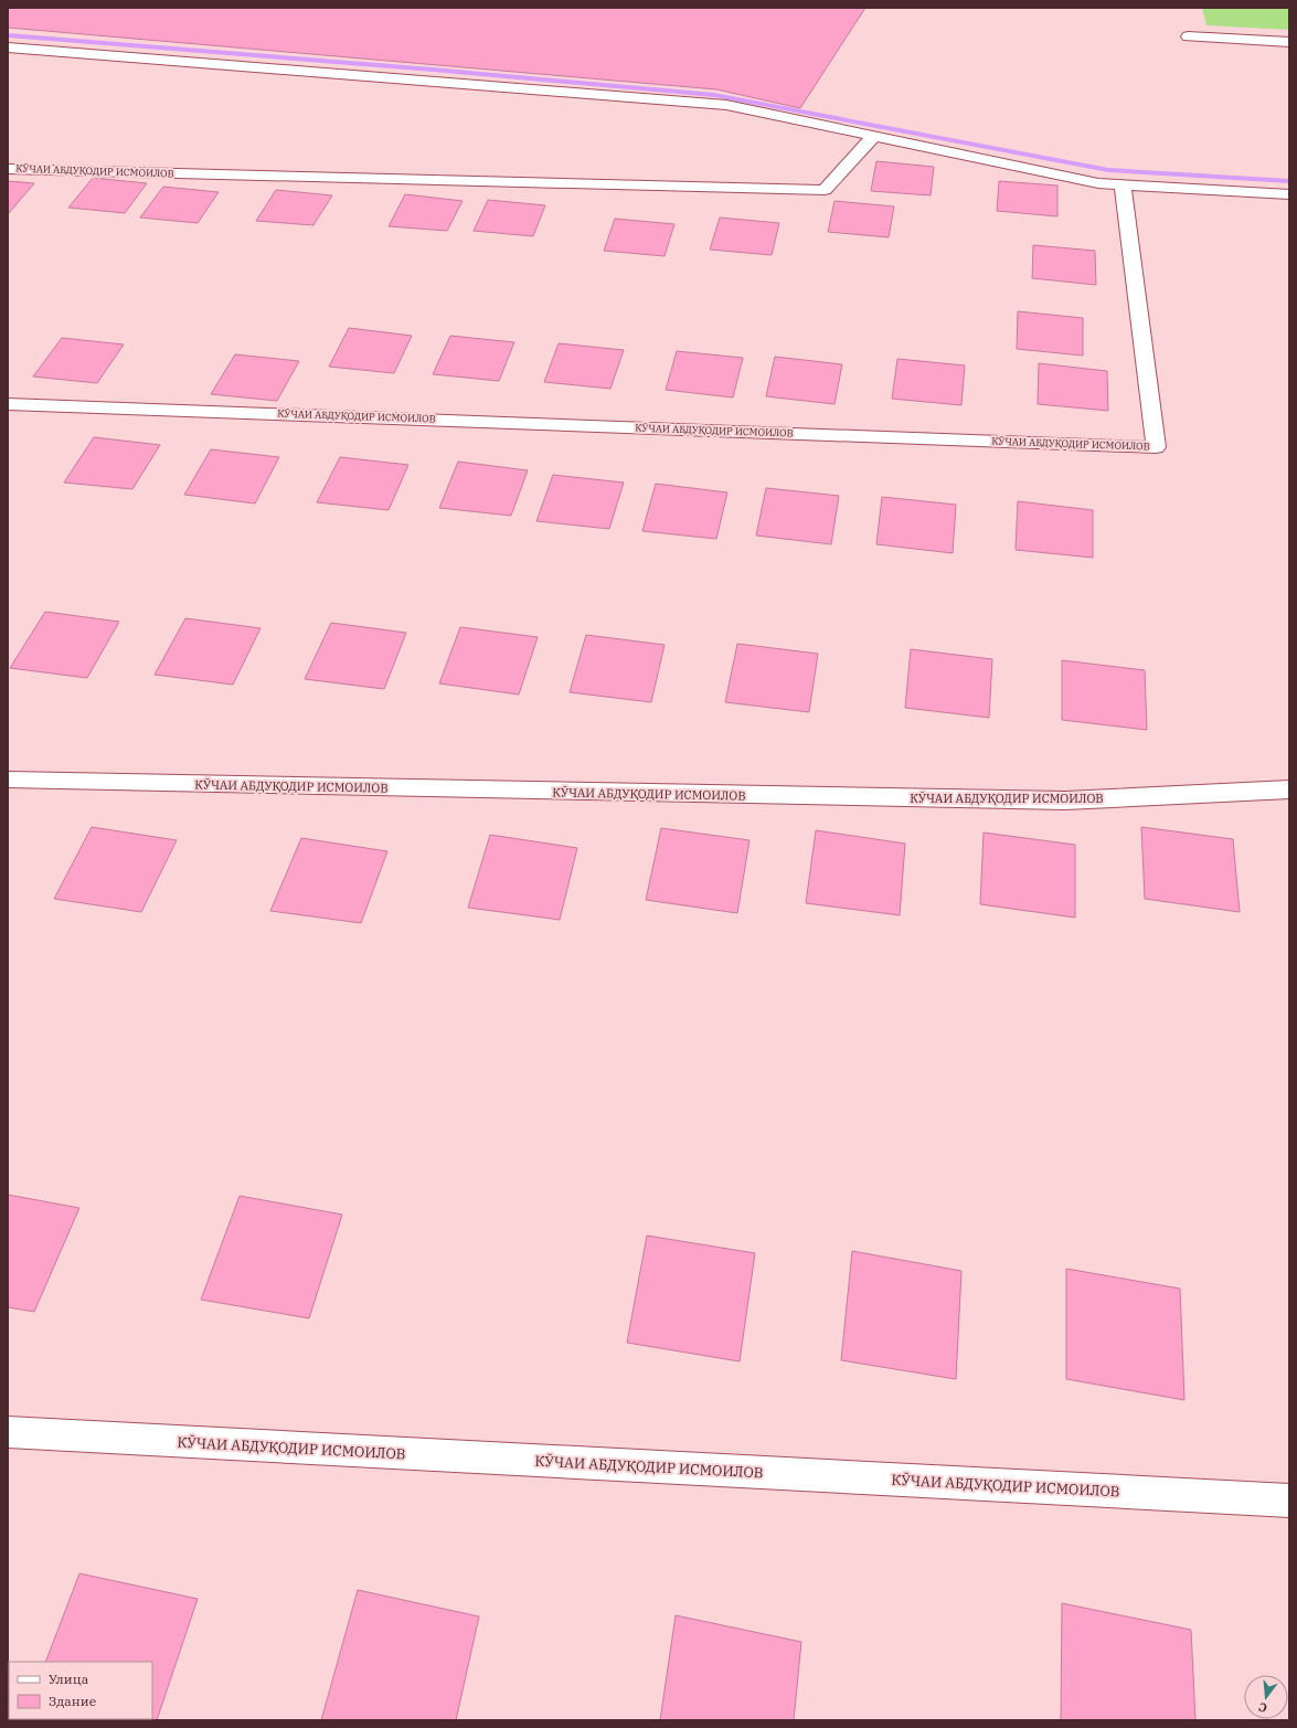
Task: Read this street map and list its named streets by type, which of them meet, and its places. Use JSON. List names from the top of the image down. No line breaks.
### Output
{"streets":{"street":["КӮЧАИ АБДУҚОДИР ИСМОИЛОВ"]},"legend":["Улица","Здание"],"north":"bottom"}
